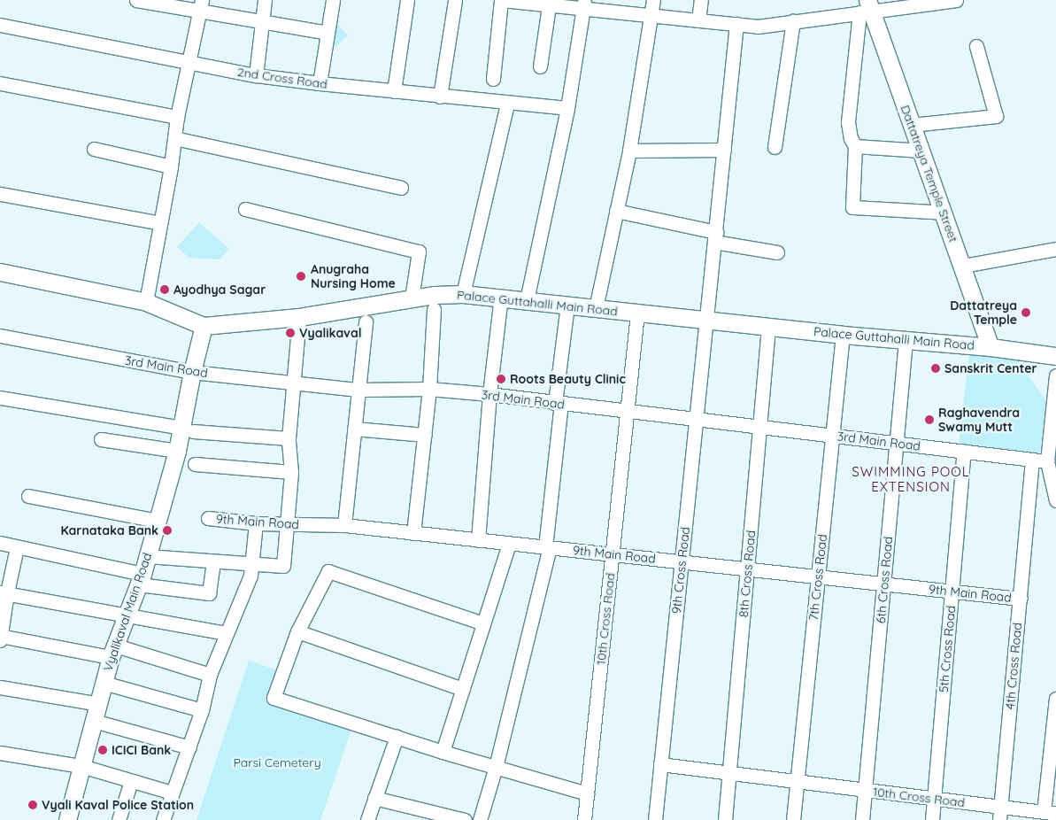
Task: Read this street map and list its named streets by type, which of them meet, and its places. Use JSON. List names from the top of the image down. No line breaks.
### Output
{"streets":{"street":["2nd Cross Road","Dattatreya Temple Street","Palace Guttahalli Main Road","3rd Main Road","9th Main Road","9th Cross Road","8th Cross Road","7th Cross Road","6th Cross Road","Vyalikaval Main Road","10th Cross Road","5th Cross Road","4th Cross Road"]},"crossings":[["Dattatreya Temple Street","Palace Guttahalli Main Road"],["Palace Guttahalli Main Road","9th Cross Road"],["Palace Guttahalli Main Road","8th Cross Road"],["Palace Guttahalli Main Road","7th Cross Road"],["Palace Guttahalli Main Road","6th Cross Road"],["Palace Guttahalli Main Road","Vyalikaval Main Road"],["Palace Guttahalli Main Road","10th Cross Road"],["3rd Main Road","9th Cross Road"],["3rd Main Road","8th Cross Road"],["3rd Main Road","7th Cross Road"],["3rd Main Road","6th Cross Road"],["3rd Main Road","Vyalikaval Main Road"],["3rd Main Road","10th Cross Road"],["3rd Main Road","5th Cross Road"],["3rd Main Road","4th Cross Road"],["9th Main Road","9th Cross Road"],["9th Main Road","8th Cross Road"],["9th Main Road","7th Cross Road"],["9th Main Road","6th Cross Road"],["9th Main Road","10th Cross Road"],["9th Main Road","5th Cross Road"],["9th Main Road","4th Cross Road"],["9th Cross Road","10th Cross Road"],["8th Cross Road","10th Cross Road"],["7th Cross Road","10th Cross Road"],["6th Cross Road","10th Cross Road"],["10th Cross Road","5th Cross Road"],["10th Cross Road","4th Cross Road"]],"districts":["SWIMMING POOL EXTENSION"],"parks":["Parsi Cemetery"],"places":["Anugraha Nursing Home","Ayodhya Sagar","Dattatreya Temple","Vyalikaval","Sanskrit Center","Roots Beauty Clinic","Raghavendra Swamy Mutt","Karnataka Bank","ICICI Bank","Vyali Kaval Police Station"]}
